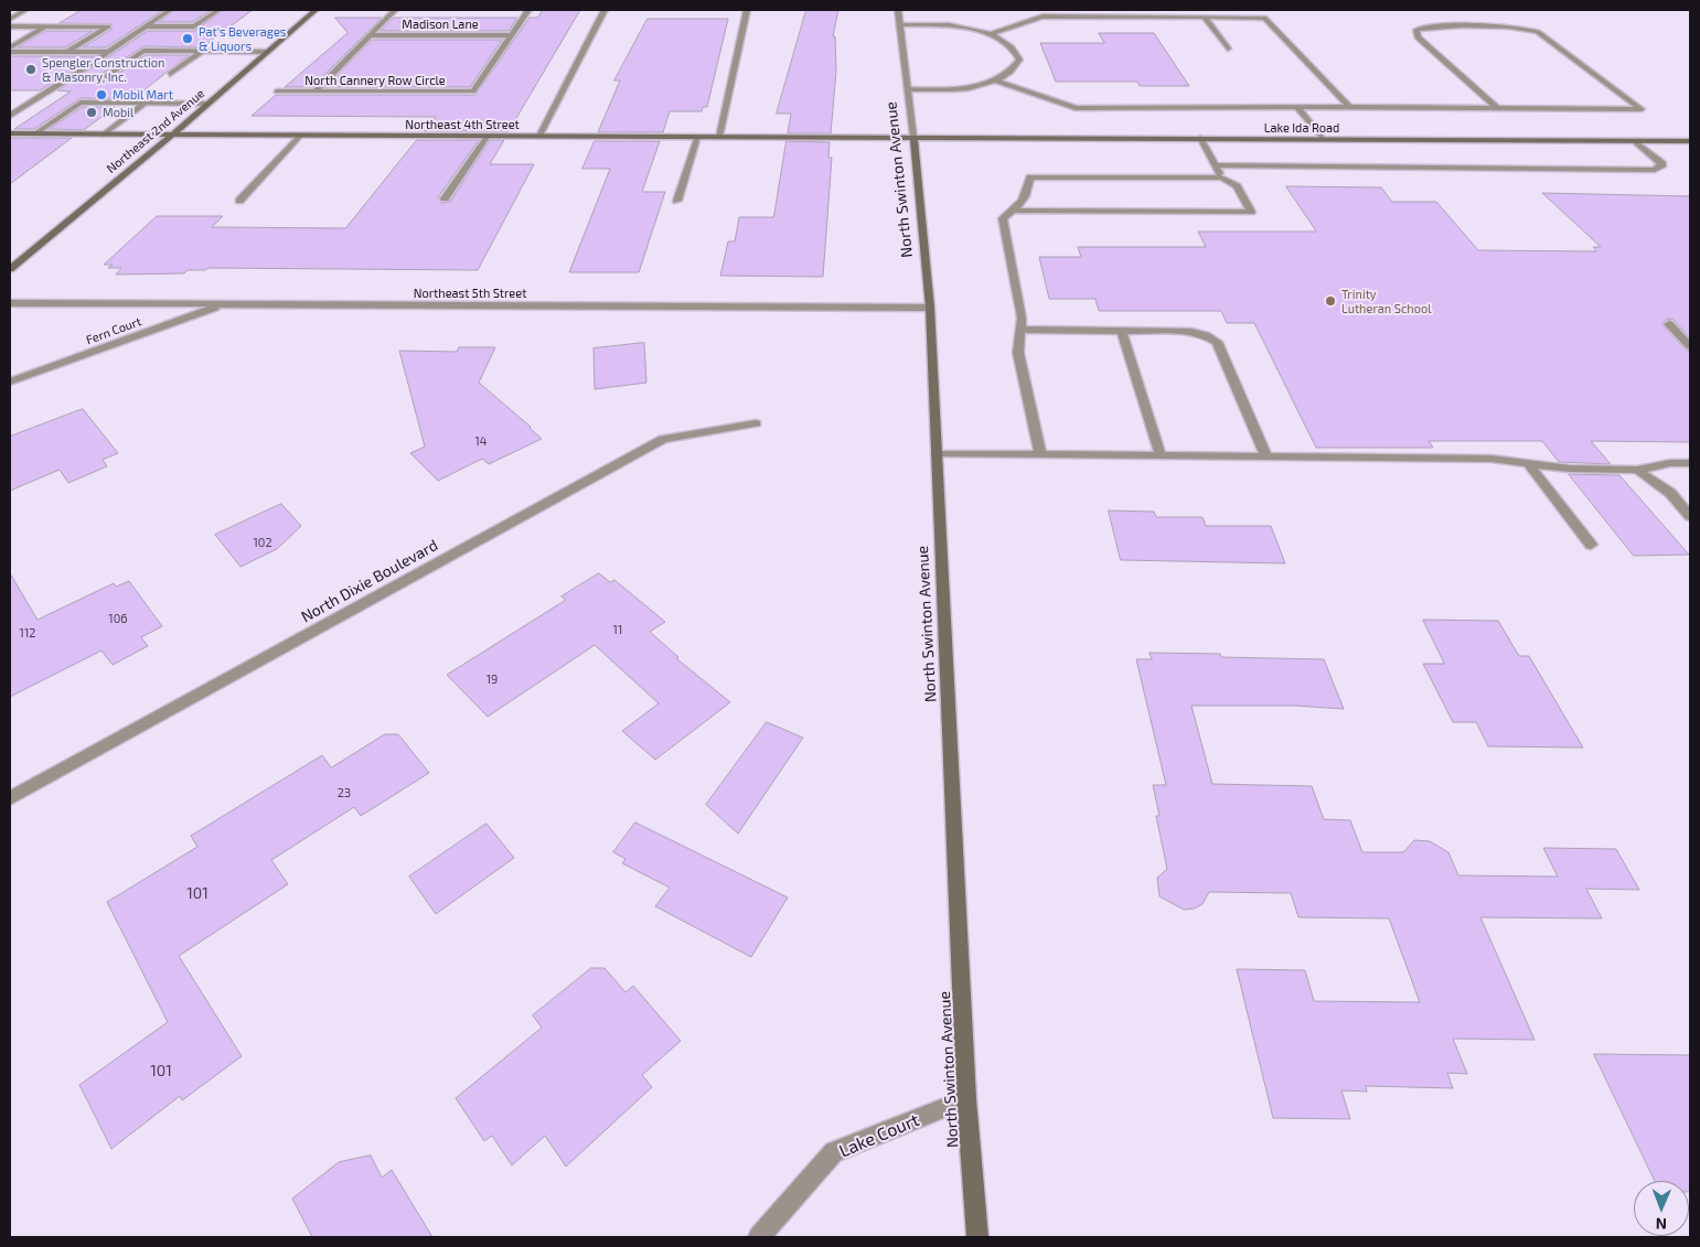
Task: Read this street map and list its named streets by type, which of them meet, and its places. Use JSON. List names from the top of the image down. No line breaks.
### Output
{"streets":{"street":["Madison Lane","North Cannery Row Circle","Northeast 4th Street","Lake Ida Road","Northeast 2nd Avenue","North Swinton Avenue","Northeast 5th Street","Fern Court","North Dixie Boulevard","Lake Court"]},"crossings":[["Madison Lane","North Cannery Row Circle"],["Northeast 4th Street","Lake Ida Road"],["Northeast 4th Street","Northeast 2nd Avenue"],["Northeast 4th Street","North Swinton Avenue"],["Lake Ida Road","North Swinton Avenue"],["North Swinton Avenue","Northeast 5th Street"],["North Swinton Avenue","Lake Court"],["Northeast 5th Street","Fern Court"]],"places":["Pat's Beverages & Liquors","Spengler Construction & Masonry, Inc.","Mobil Mart","Mobil","Trinity Lutheran School"],"house_numbers":["14","102","106","11","112","19","23","101","101"],"north":"bottom"}
